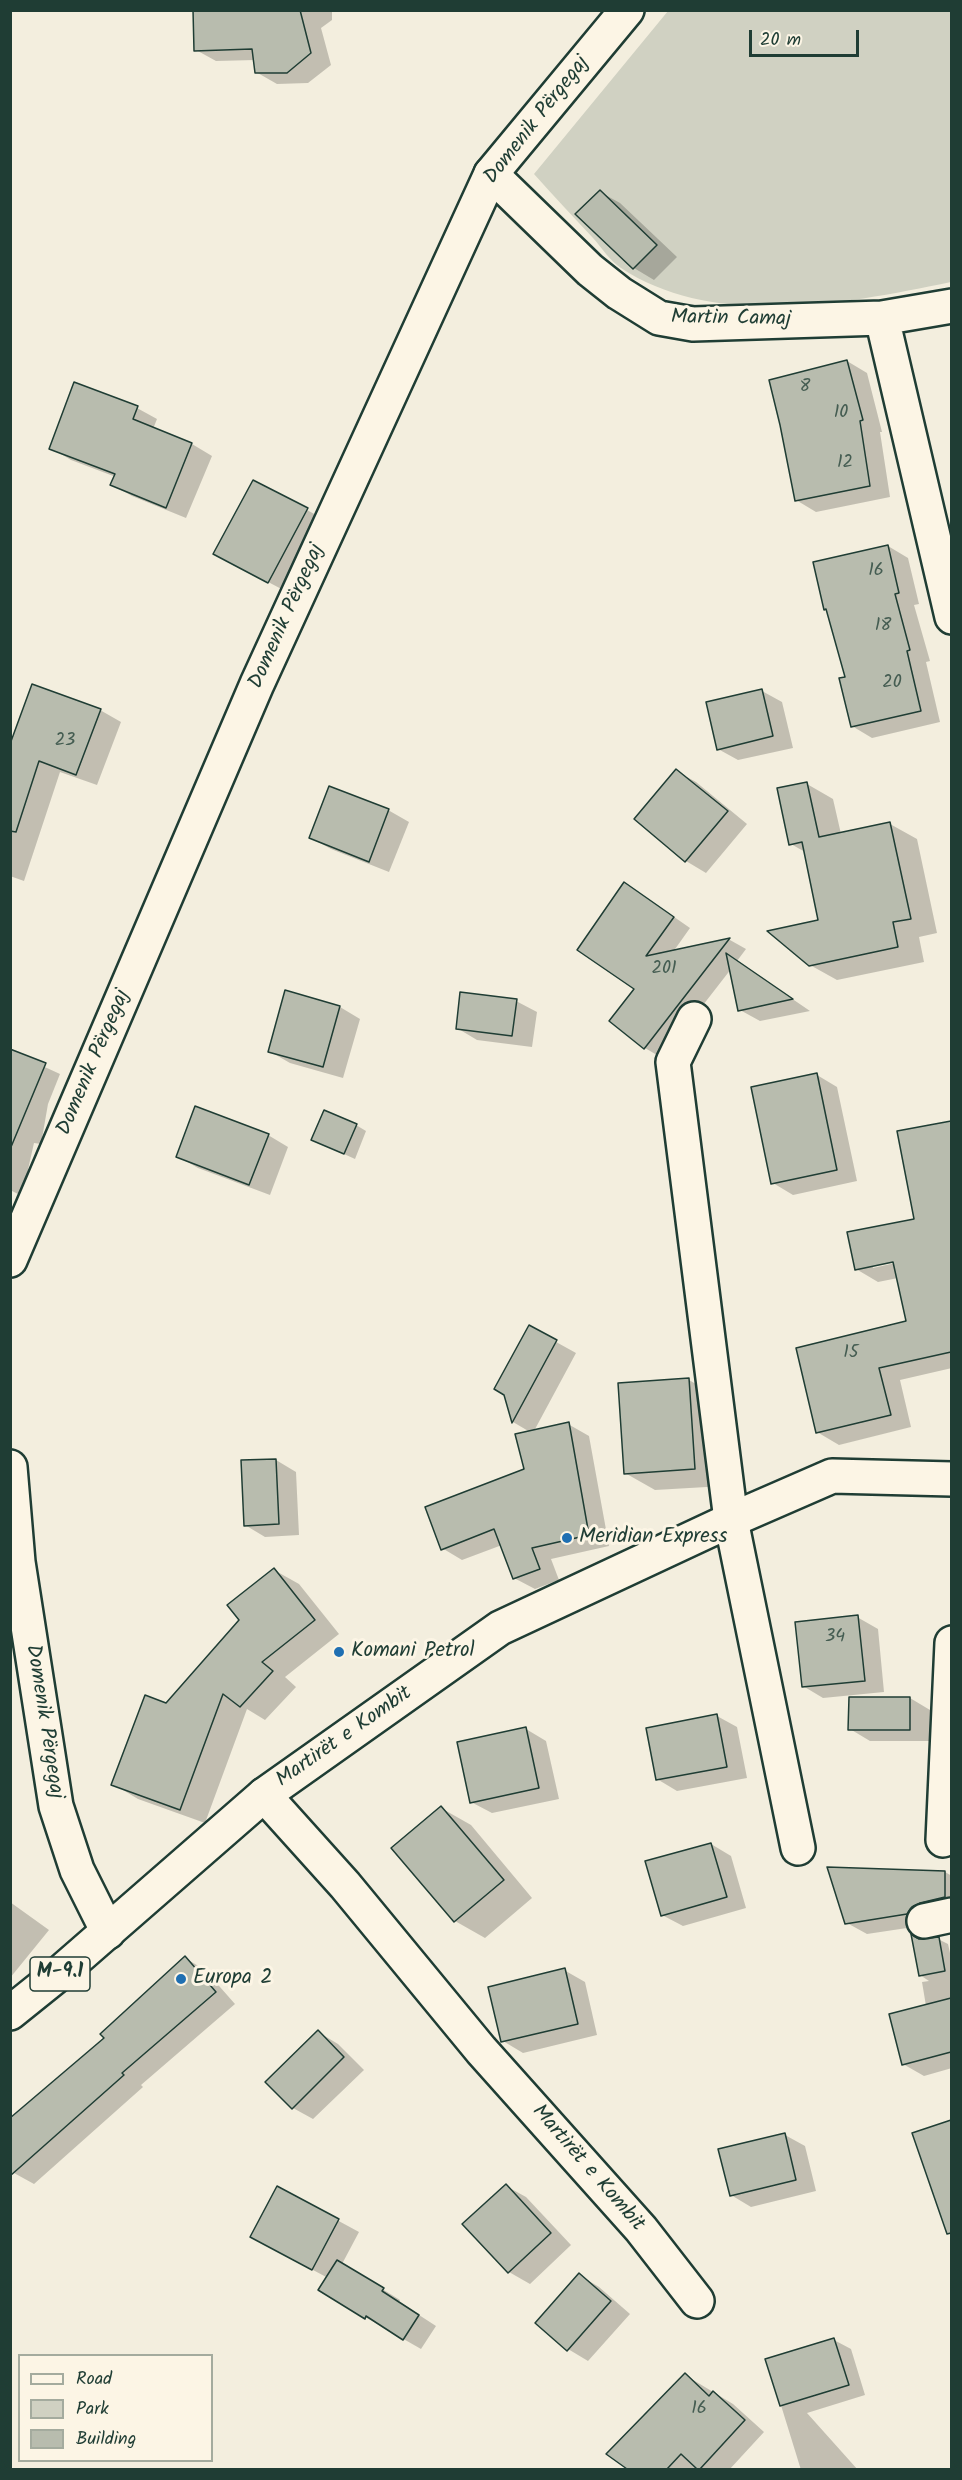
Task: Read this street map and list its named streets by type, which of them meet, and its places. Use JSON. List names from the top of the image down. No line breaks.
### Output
{"streets":{"main road":["Domenik Përgegaj","Martin Camaj","Martirët e Kombit","M-9.1"]},"crossings":[["Domenik Përgegaj","Martin Camaj"],["Domenik Përgegaj","Martirët e Kombit"],["Domenik Përgegaj","M-9.1"],["Martirët e Kombit","M-9.1"]],"places":["Meridian Express","Komani Petrol","Europa 2"],"house_numbers":["8","10","12","16","18","20","23","201","15","34","16"],"legend":["Road","Park","Building"],"scale_bar":"20 m"}
